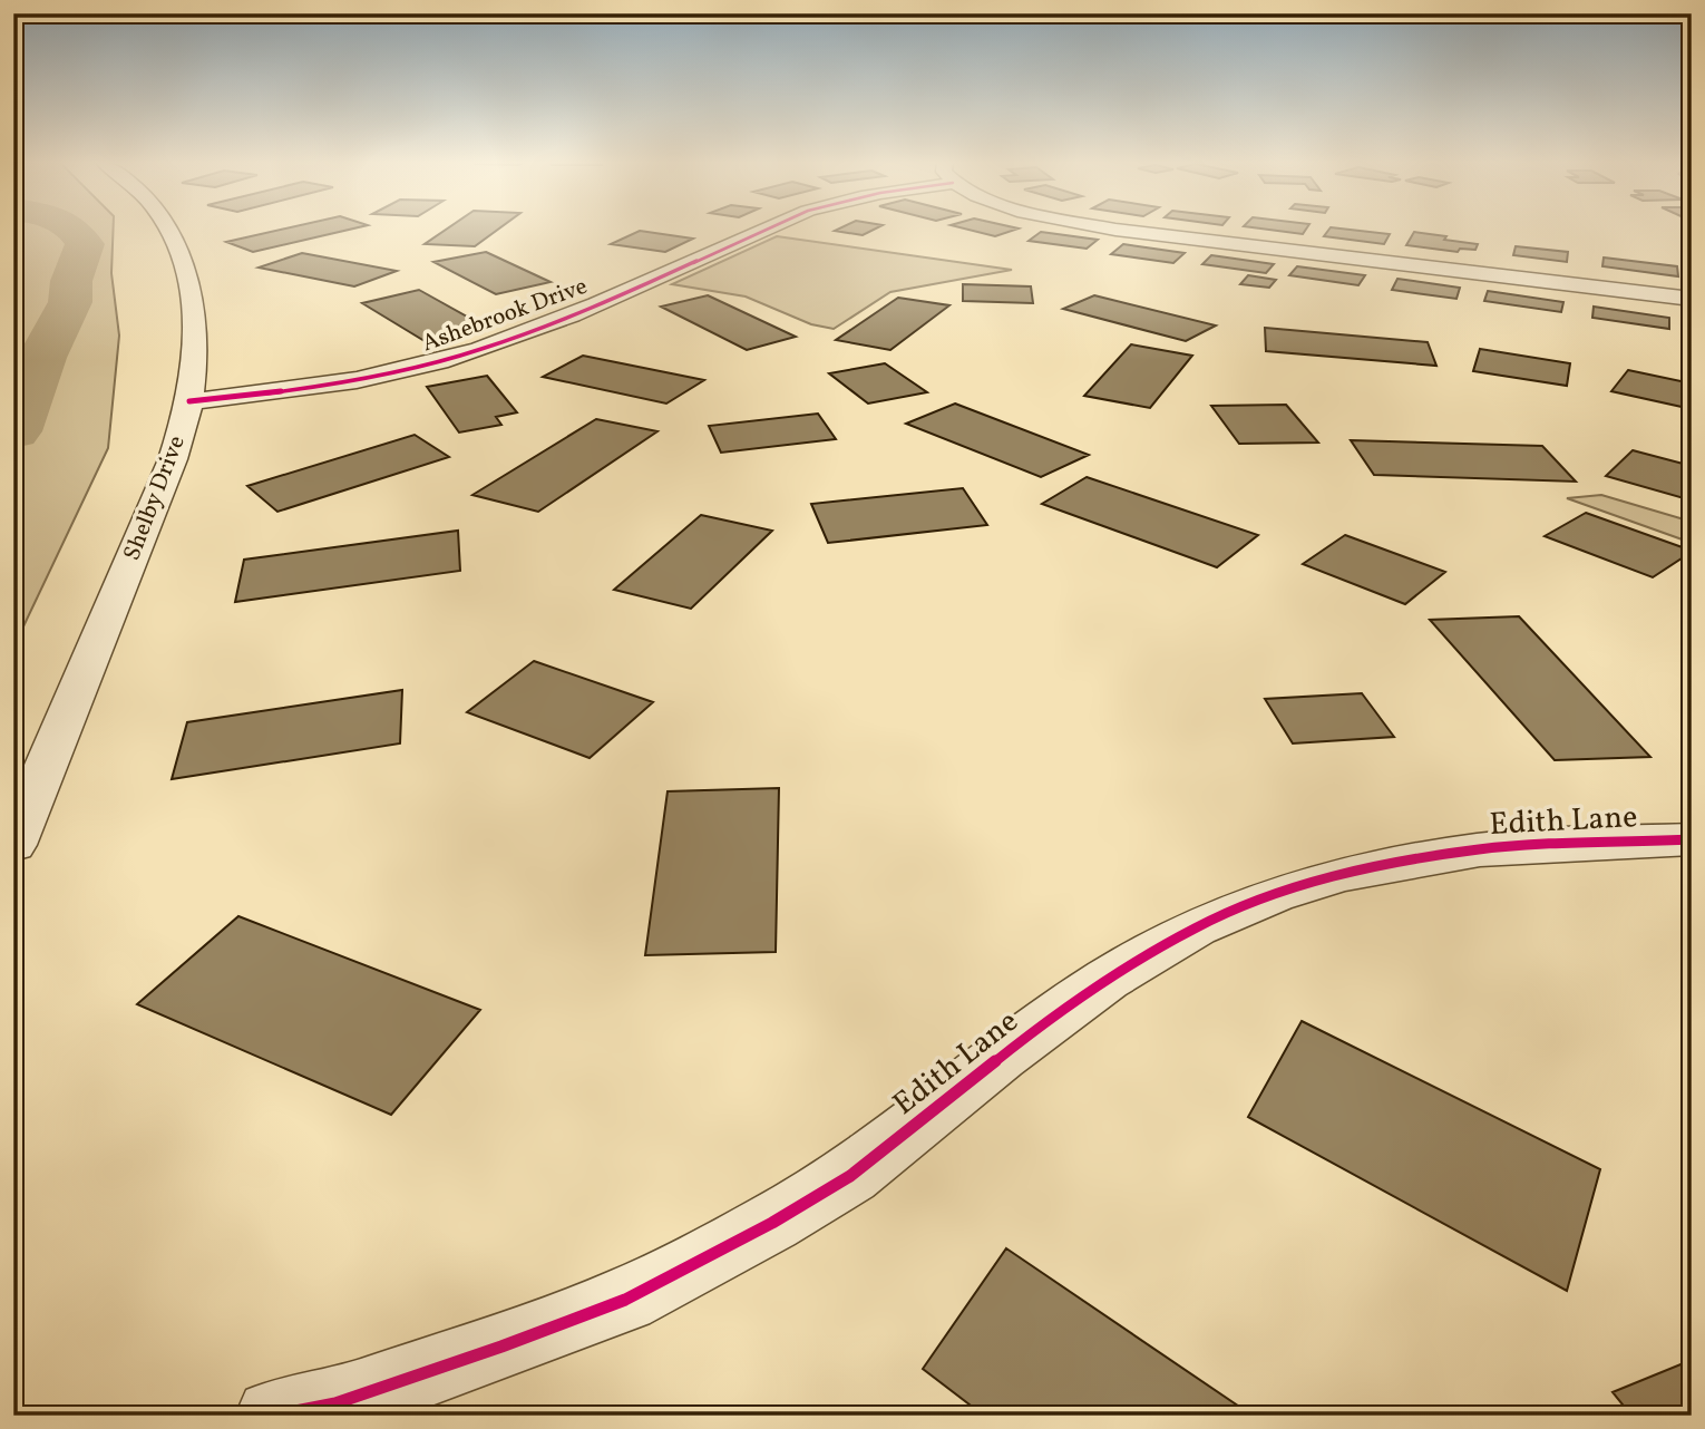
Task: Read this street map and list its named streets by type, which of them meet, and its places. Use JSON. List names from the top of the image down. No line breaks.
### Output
{"streets":{"street":["Ashebrook Drive","Shelby Drive","Edith Lane"]},"crossings":[["Ashebrook Drive","Shelby Drive"]]}
